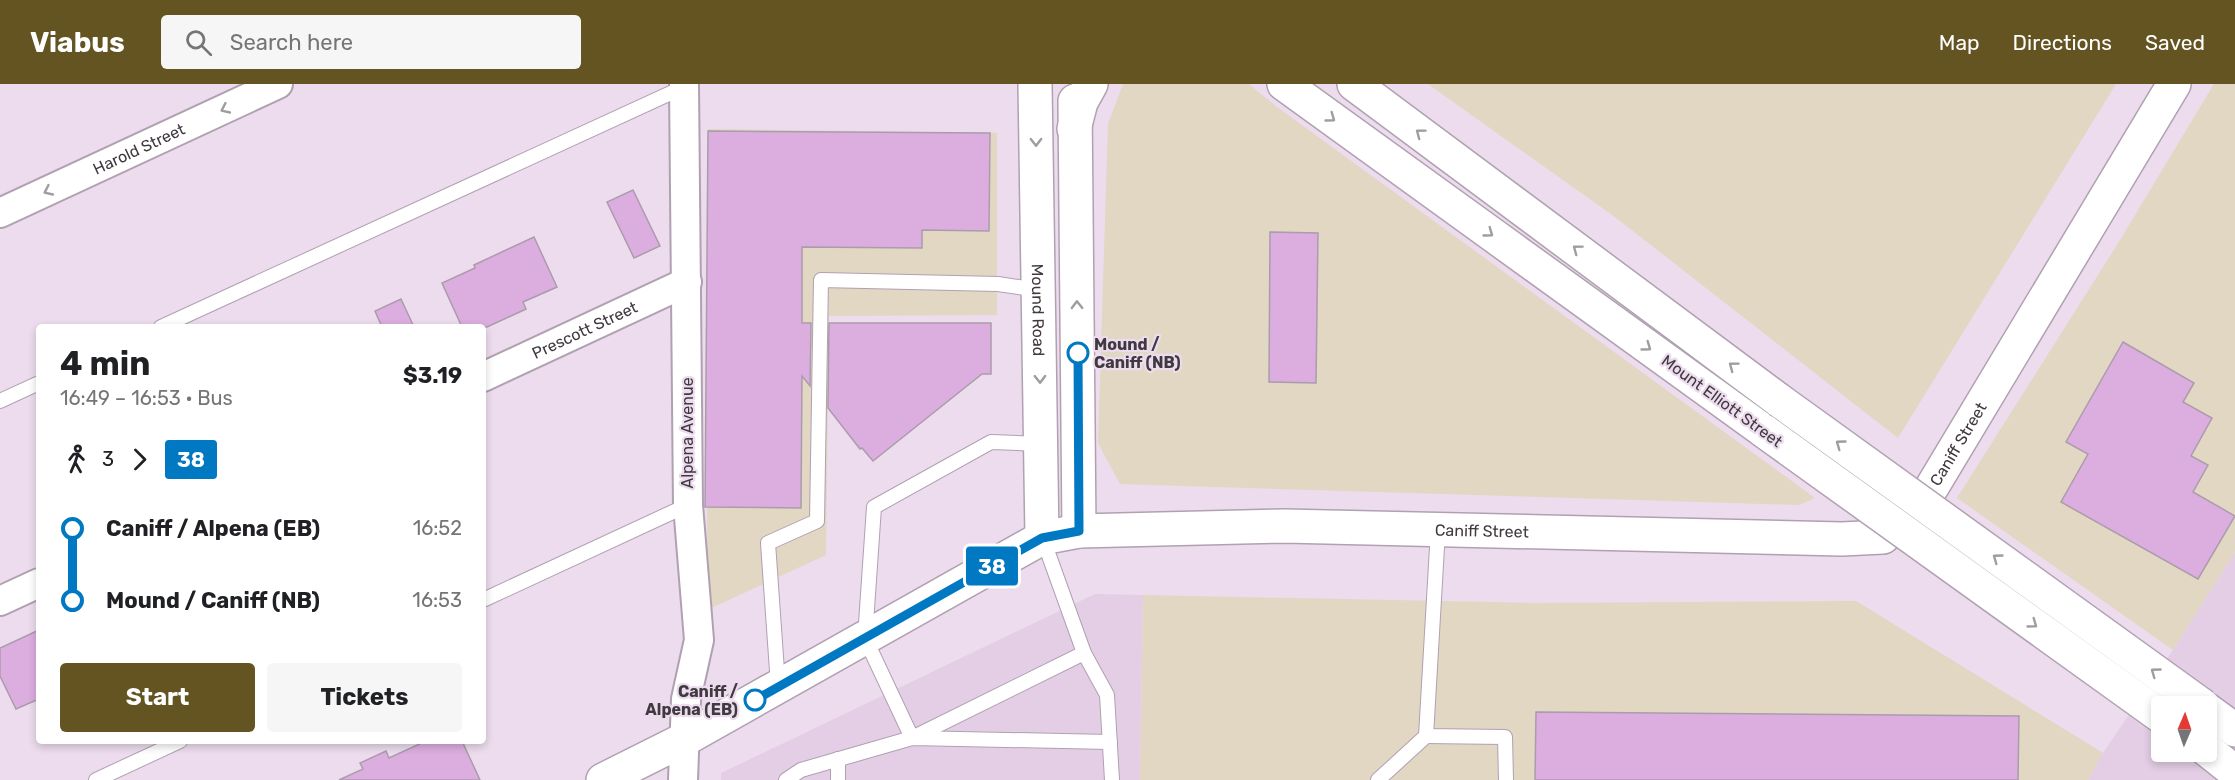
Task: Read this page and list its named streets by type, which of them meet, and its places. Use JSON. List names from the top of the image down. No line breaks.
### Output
{"streets":{"street":["Harold Street","Mound Road","Prescott Street","Mount Elliott Street","Alpena Avenue","Caniff Street"]},"crossings":[["Mound Road","Caniff Street"],["Prescott Street","Alpena Avenue"],["Alpena Avenue","Caniff Street"]],"one_way":["Harold Street"],"places":["Mound / Caniff (NB)","Caniff / Alpena (EB)"],"lines":["bus line 38"],"north":"top","page":{"header":"Viabus","search":"Search here","nav":["Map","Directions","Saved"],"on_map":"38","heading":["4 min","16:49 – 16:53 · Bus","$3.19"],"legs":["3","38"],"list":[{"name":"Caniff / Alpena (EB)","value":"16:52"},{"name":"Mound / Caniff (NB)","value":"16:53"}],"buttons":["Start","Tickets"]}}
